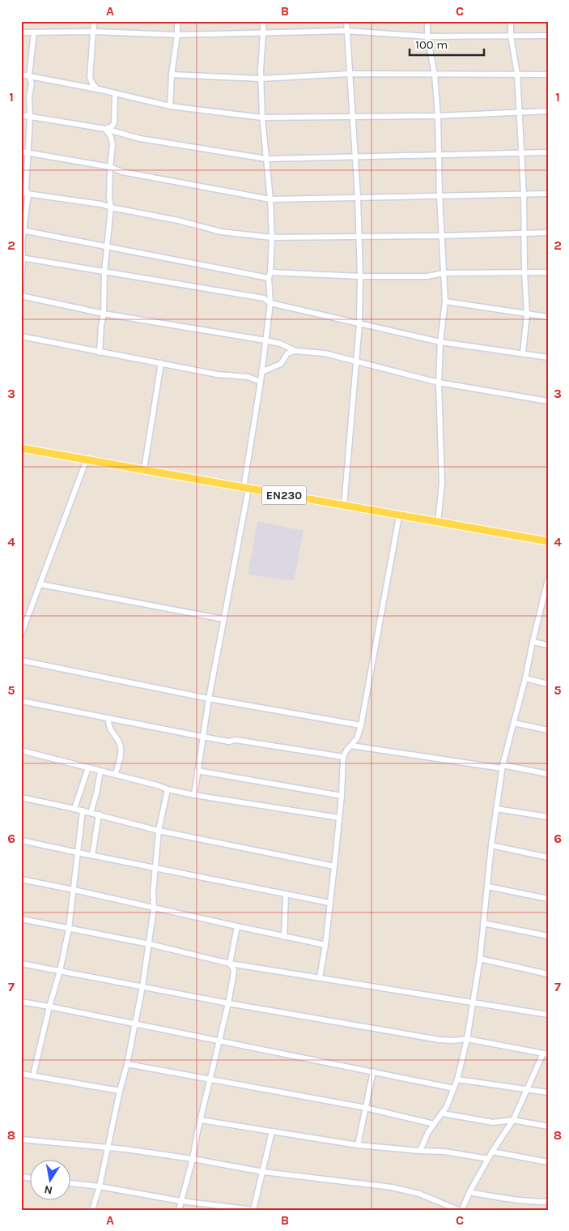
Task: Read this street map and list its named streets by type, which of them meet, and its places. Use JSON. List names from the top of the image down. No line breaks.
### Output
{"streets":{"main road":["EN230"]},"scale_bar":"100 m","north":"bottom","grid":{"columns":["A","B","C"],"rows":["1","2","3","4","5","6","7","8"]}}
